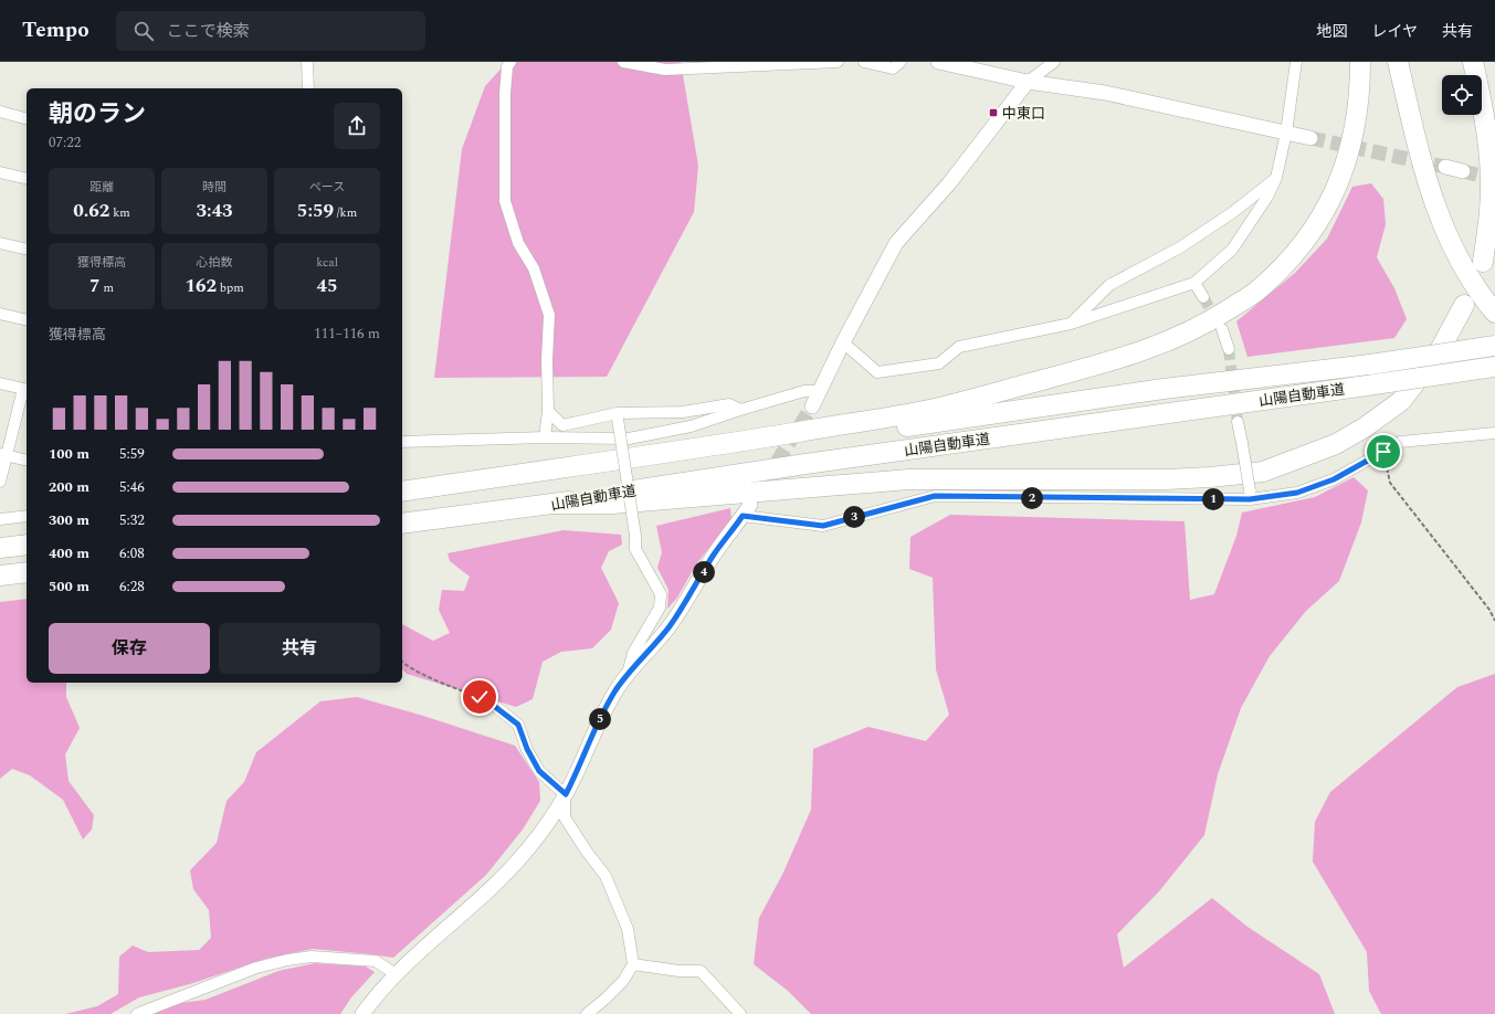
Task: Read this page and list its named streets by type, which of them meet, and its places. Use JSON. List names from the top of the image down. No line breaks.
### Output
{"streets":{"highway":["山陽自動車道"]},"places":{"transit":["中東口"]},"page":{"header":"Tempo","search":"ここで検索","nav":["地図","レイヤ","共有"],"heading":["朝のラン","07:22"],"stats":[["距離","0.62 km"],["時間","3:43"],["ペース","5:59 /km"],["獲得標高","7 m"],["心拍数","162 bpm"],["kcal","45"]],"chart":["獲得標高","111–116 m"],"list":[{"name":"100 m","note":"5:59"},{"name":"200 m","note":"5:46"},{"name":"300 m","note":"5:32"},{"name":"400 m","note":"6:08"},{"name":"500 m","note":"6:28"}],"pins":["2","1","3","4","5"],"buttons":["保存","共有"]}}
